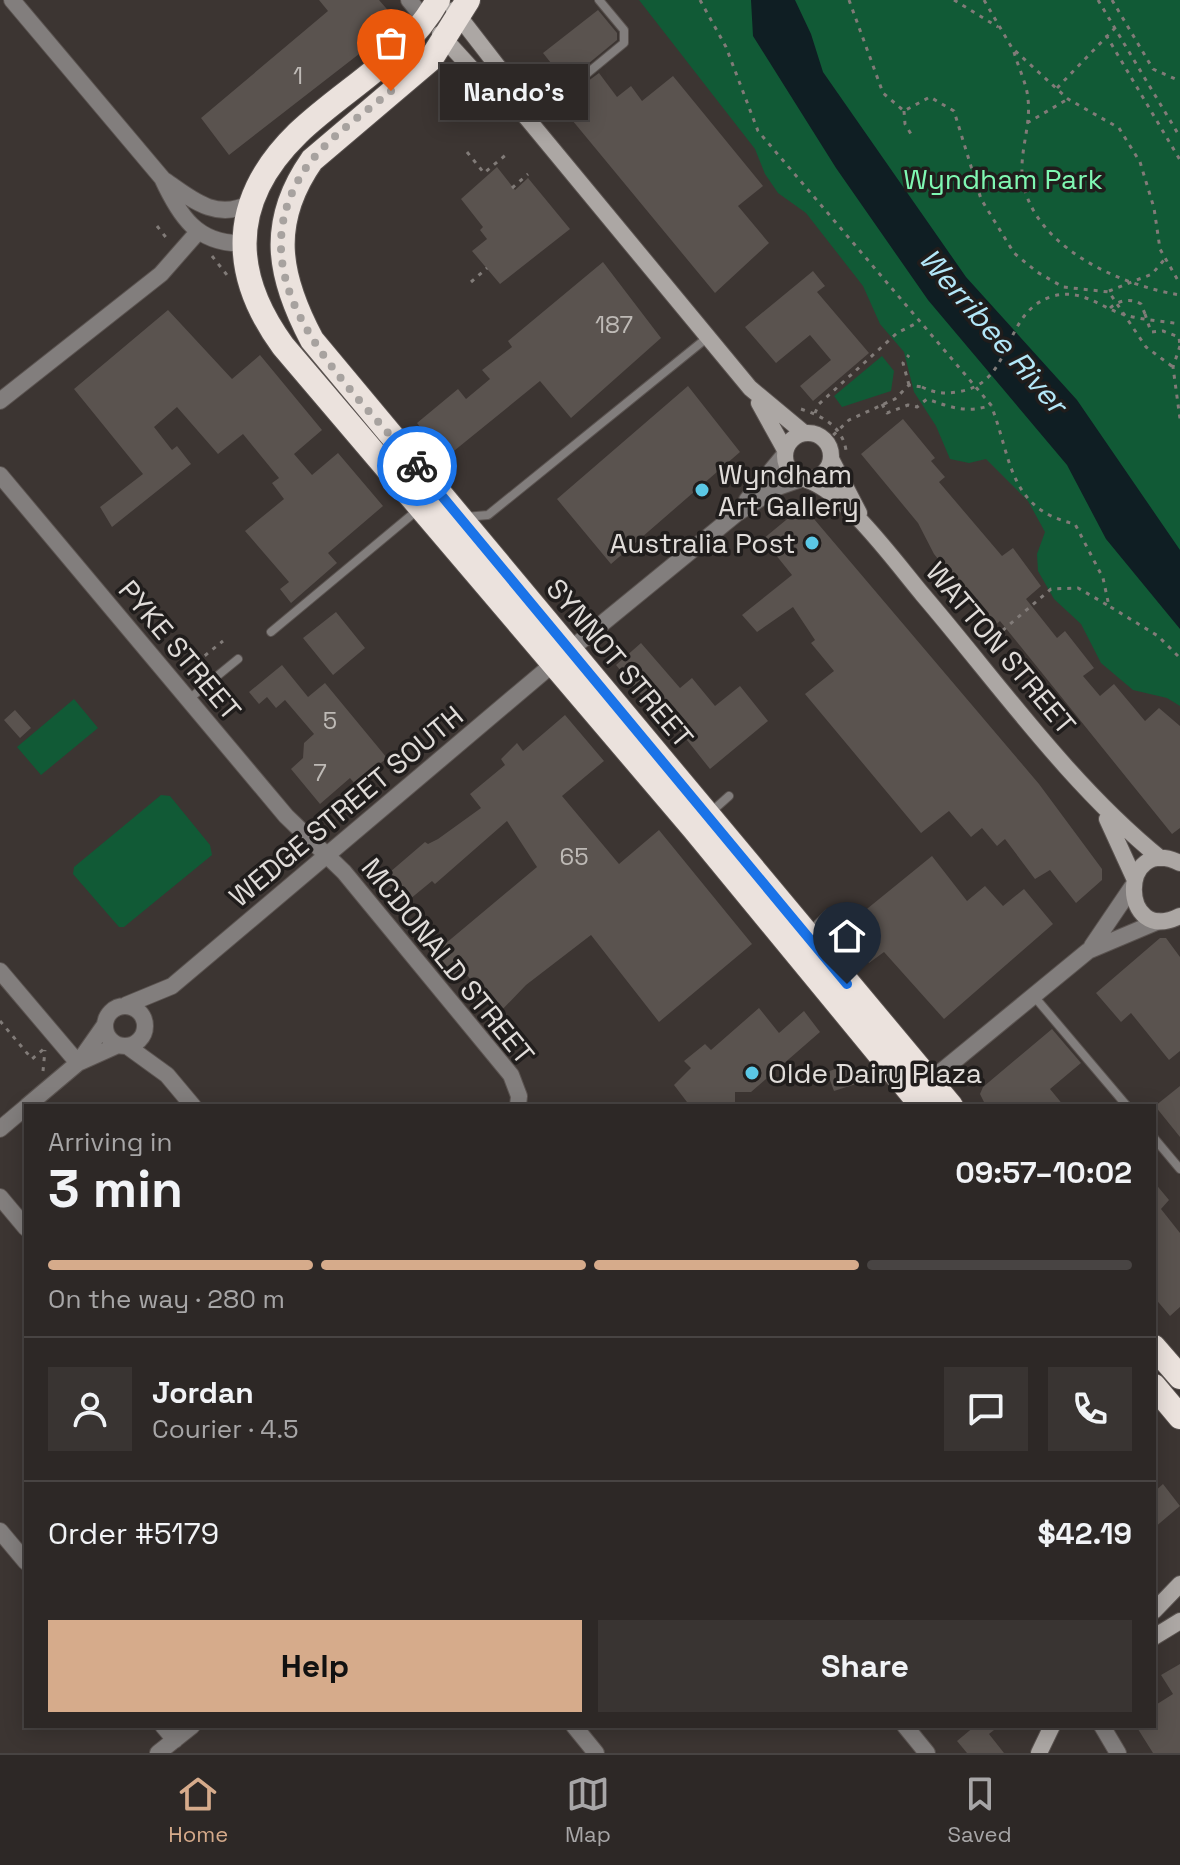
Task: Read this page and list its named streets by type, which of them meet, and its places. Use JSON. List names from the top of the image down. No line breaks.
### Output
{"streets":{"highway":["SYNNOT STREET"],"street":["WATTON STREET","PYKE STREET","WEDGE STREET SOUTH","MCDONALD STREET"]},"crossings":[["WATTON STREET","WEDGE STREET SOUTH"],["PYKE STREET","WEDGE STREET SOUTH"],["PYKE STREET","MCDONALD STREET"],["SYNNOT STREET","WEDGE STREET SOUTH"],["WEDGE STREET SOUTH","MCDONALD STREET"]],"water":["Werribee River"],"parks":["Wyndham Park"],"places":["Nando's","Wyndham Art Gallery","Australia Post","Olde Dairy Plaza"],"house_numbers":["1","187","5","7","65"],"page":{"bubble":"Nando's","heading":["3 min","Arriving in","09:57–10:02"],"panel":["Jordan","Courier · 4.5","Order #5179","$42.19"],"bar":"On the way · 280 m","buttons":["Help","Share"],"tabs":["Home","Map","Saved"]}}
